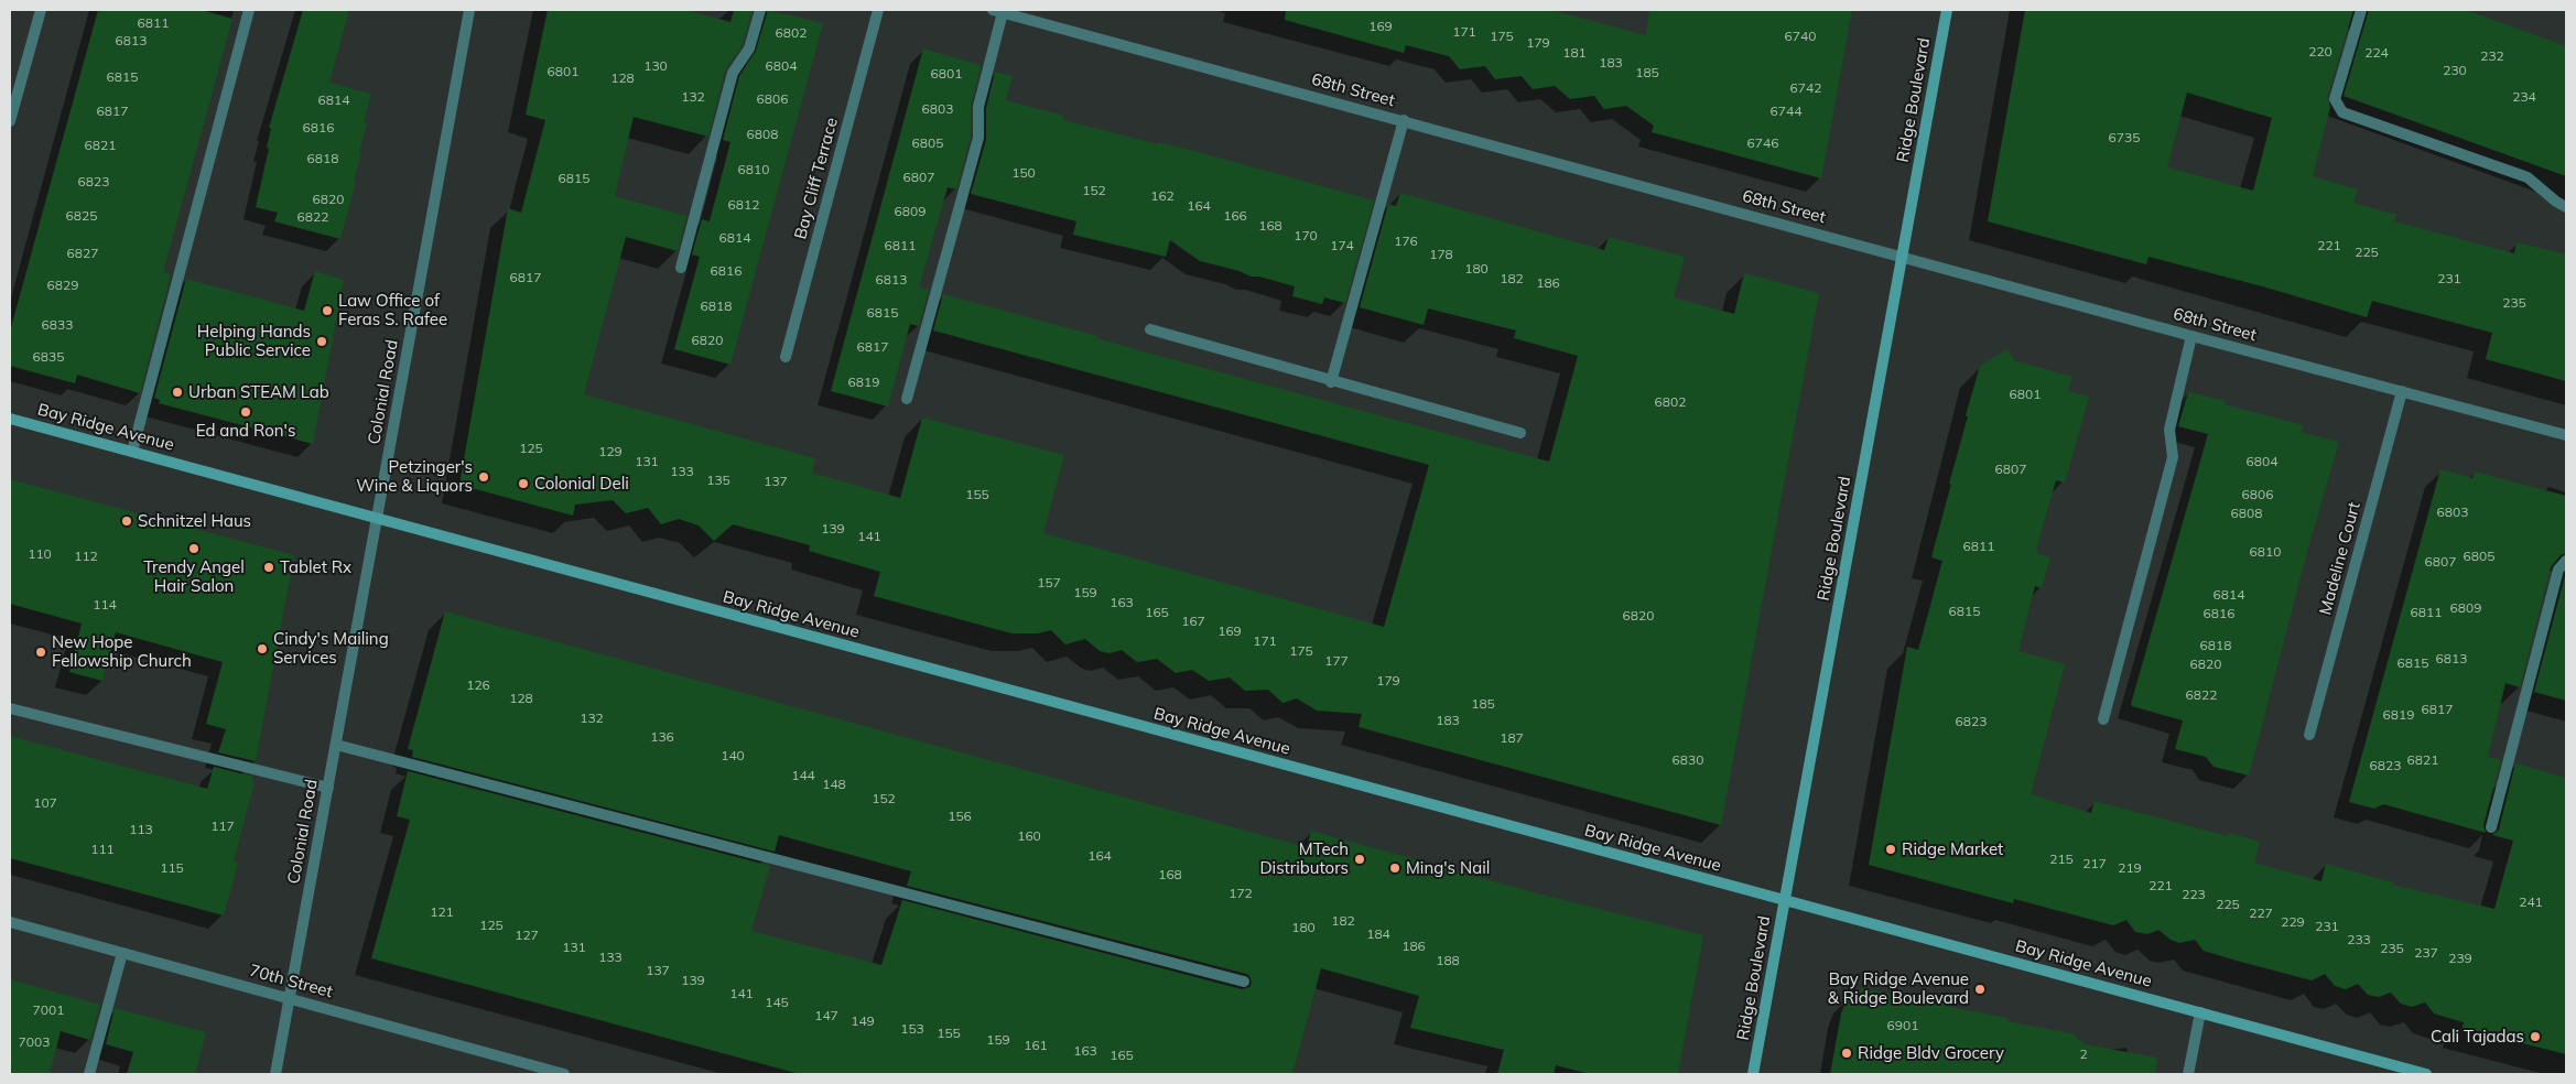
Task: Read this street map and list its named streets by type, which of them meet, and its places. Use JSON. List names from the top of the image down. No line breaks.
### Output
{"streets":{"street":["68th Street","Ridge Boulevard","Bay Cliff Terrace","Colonial Road","Bay Ridge Avenue","Madeline Court","70th Street"]},"crossings":[["68th Street","Ridge Boulevard"],["68th Street","Madeline Court"],["Ridge Boulevard","Bay Ridge Avenue"],["Colonial Road","Bay Ridge Avenue"],["Colonial Road","70th Street"]],"places":["Law Office of Feras S. Rafee","Helping Hands Public Service","Urban STEAM Lab","Ed and Ron's","Petzinger's Wine & Liquors","Colonial Deli","Schnitzel Haus","Trendy Angel Hair Salon","Tablet Rx","Cindy's Mailing Services","New Hope Fellowship Church","Ridge Market","MTech Distributors","Ming's Nail","Bay Ridge Avenue & Ridge Boulevard","Cali Tajadas","Ridge Bldv Grocery"],"house_numbers":["6811","169","171","6802","175","6740","6813","179","220","181","224","232","183","130","6804","230","6801","185","6801","6815","128","6742","132","234","6806","6814","6803","6817","6744","6816","6808","6735","6805","6746","6821","6818","6810","150","6807","6815","6823","152","162","6820","6812","164","6809","6825","166","6822","168","170","6814","176","6811","174","221","225","6827","178","180","6816","6817","182","231","6813","186","6829","235","6818","6815","6833","6820","6817","6835","6819","6801","6802","125","129","131","6804","6807","133","135","137","155","6806","6803","6808","139","141","6811","6810","110","112","6805","6807","157","159","6814","163","114","6809","6815","165","6811","6816","6820","167","169","171","6818","175","6813","177","6815","6820","179","126","6822","128","185","6817","6819","132","183","6823","136","187","140","6830","6821","6823","144","148","152","107","156","117","113","160","111","164","215","217","115","219","168","221","172","223","241","225","121","227","182","229","125","231","180","184","127","233","186","131","235","237","133","239","188","137","139","141","145","7001","147","149","6901","153","155","159","7003","161","163","2","165"]}
